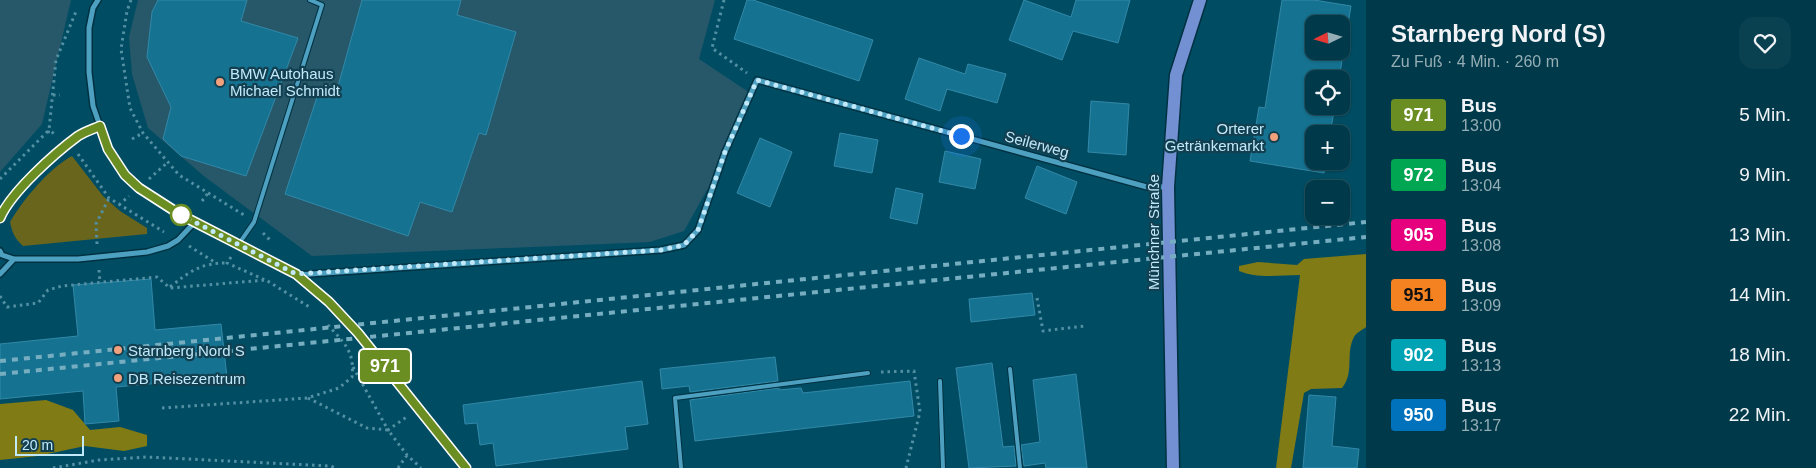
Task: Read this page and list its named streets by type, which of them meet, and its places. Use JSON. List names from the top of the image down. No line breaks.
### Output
{"streets":{"main road":["Münchner Straße"],"street":["Seilerweg"]},"crossings":[["Seilerweg","Münchner Straße"]],"places":["BMW Autohaus Michael Schmidt","Orterer Getränkemarkt","Starnberg Nord S","DB Reisezentrum"],"lines":["bus line 971"],"scale_bar":"20 m","north":"left","page":{"on_map":"971","heading":["Starnberg Nord (S)","Zu Fuß · 4 Min. · 260 m"],"map_buttons":["+","−"],"list":[{"mark":"971","name":"Bus","note":"13:00","value":"5 Min."},{"mark":"972","name":"Bus","note":"13:04","value":"9 Min."},{"mark":"905","name":"Bus","note":"13:08","value":"13 Min."},{"mark":"951","name":"Bus","note":"13:09","value":"14 Min."},{"mark":"902","name":"Bus","note":"13:13","value":"18 Min."},{"mark":"950","name":"Bus","note":"13:17","value":"22 Min."}],"scale":"20 m"}}
